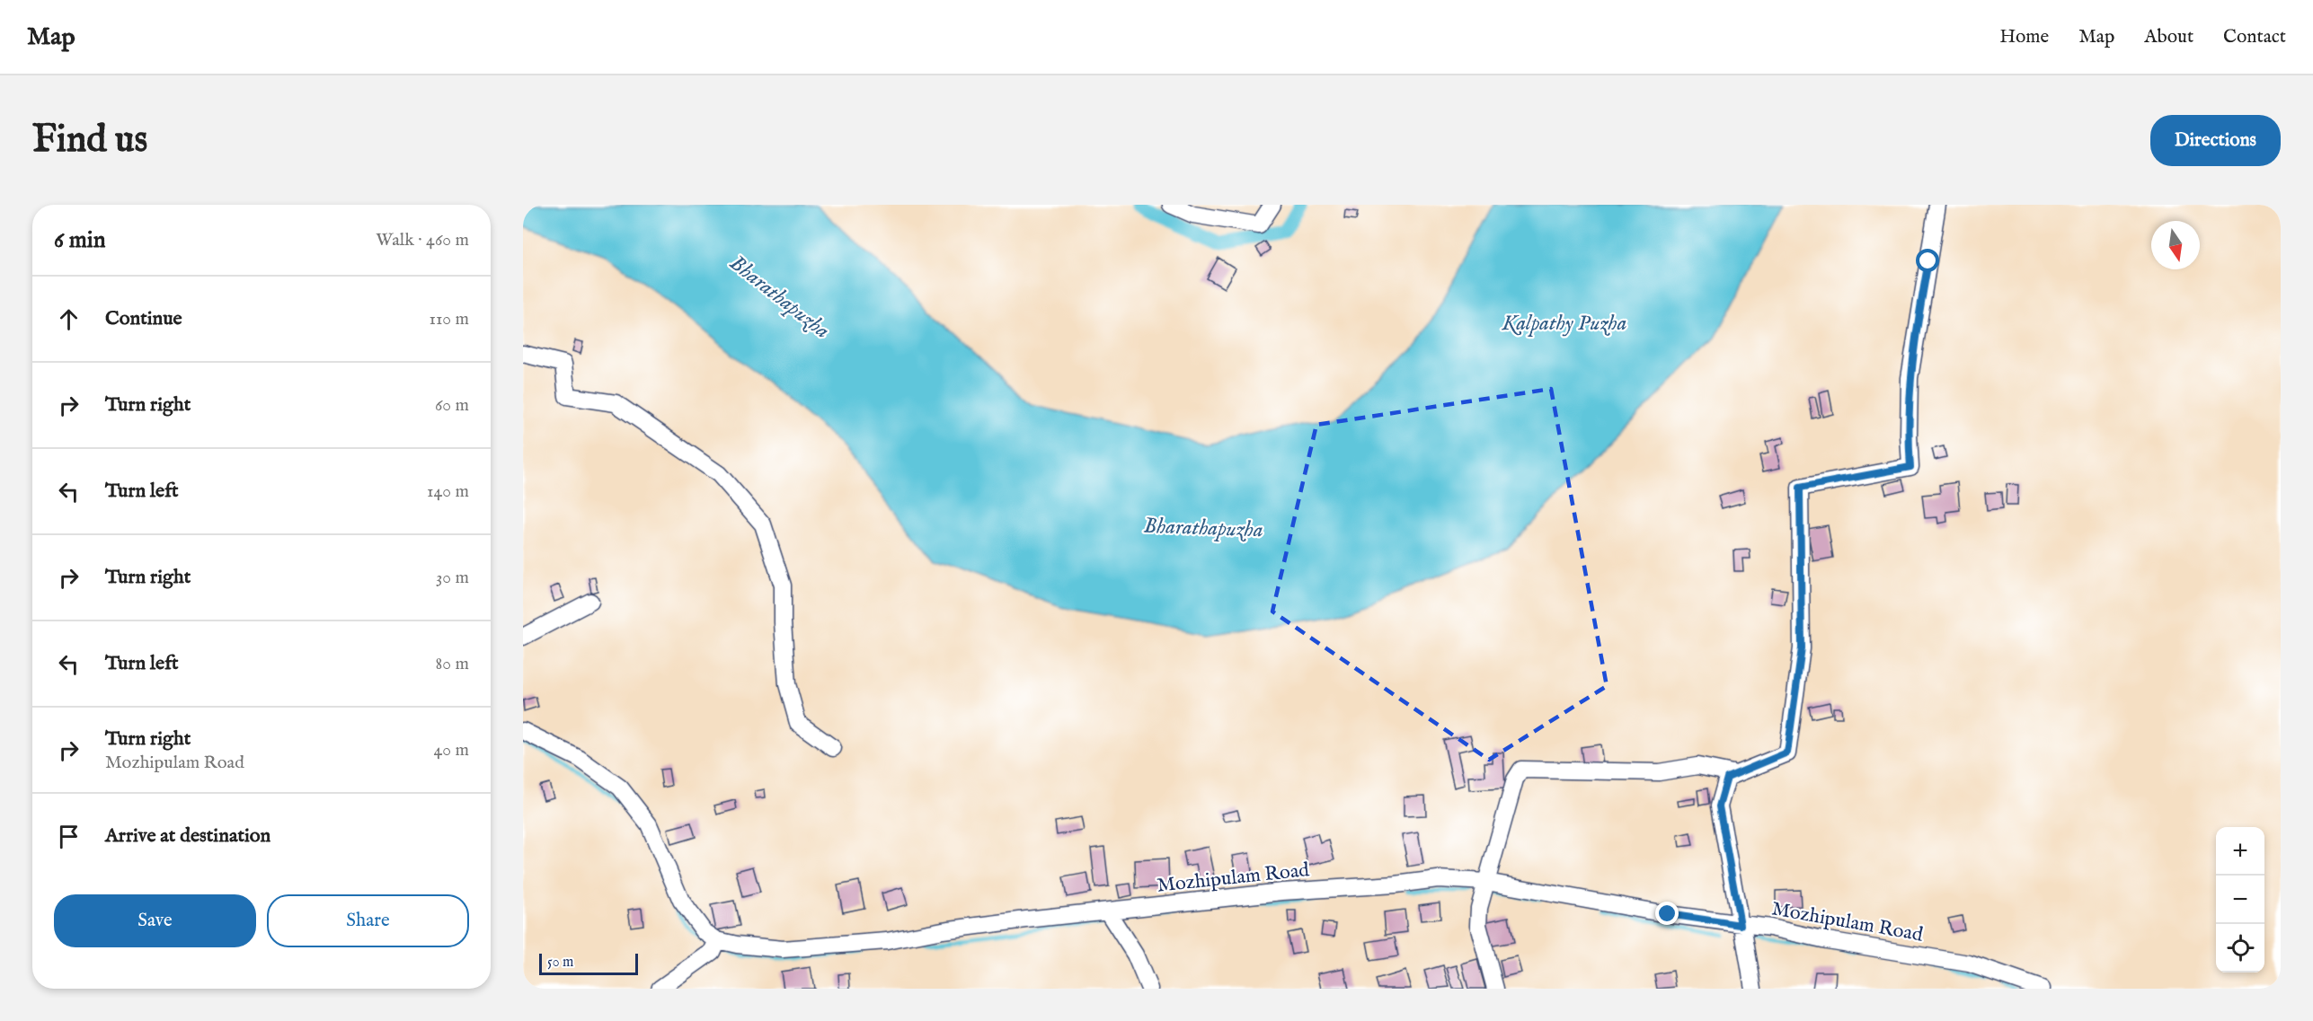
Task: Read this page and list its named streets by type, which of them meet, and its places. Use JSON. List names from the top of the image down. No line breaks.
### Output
{"streets":{"street":["Mozhipulam Road"]},"water":["Bharathapuzha","Kalpathy Puzha"],"scale_bar":"50 m","north":"bottom","page":{"header":"Map","nav":["Home","Map","About","Contact"],"buttons":["Directions",["Save","Share"]],"title":"Find us","heading":["6 min","Walk · 460 m"],"list":[["Continue","110 m"],["Turn right","60 m"],["Turn left","140 m"],["Turn right","30 m"],["Turn left","80 m"],["Turn right","Mozhipulam Road","40 m"],"Arrive at destination"],"map_buttons":["+","−"],"scale":"50 m"}}
